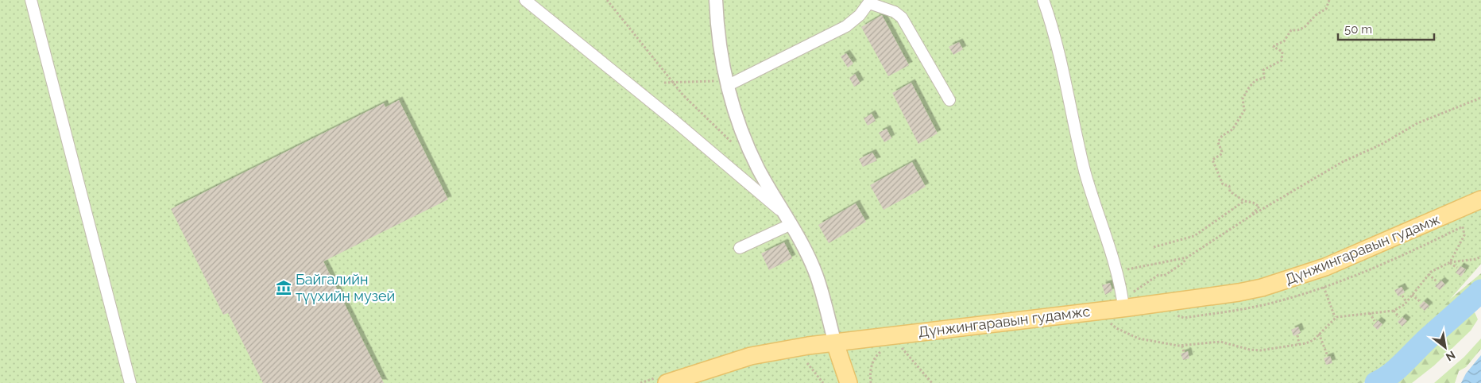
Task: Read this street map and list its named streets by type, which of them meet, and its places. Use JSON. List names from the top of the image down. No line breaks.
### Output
{"streets":{"main road":["Дүнжингаравын гудамж","Дүнжингаравын гудамжс"]},"crossings":[["Дүнжингаравын гудамж","Дүнжингаравын гудамжс"]],"places":{"museum":["Байгалийн түүхийн музей"]},"scale_bar":"50 m","north":"bottom right"}
